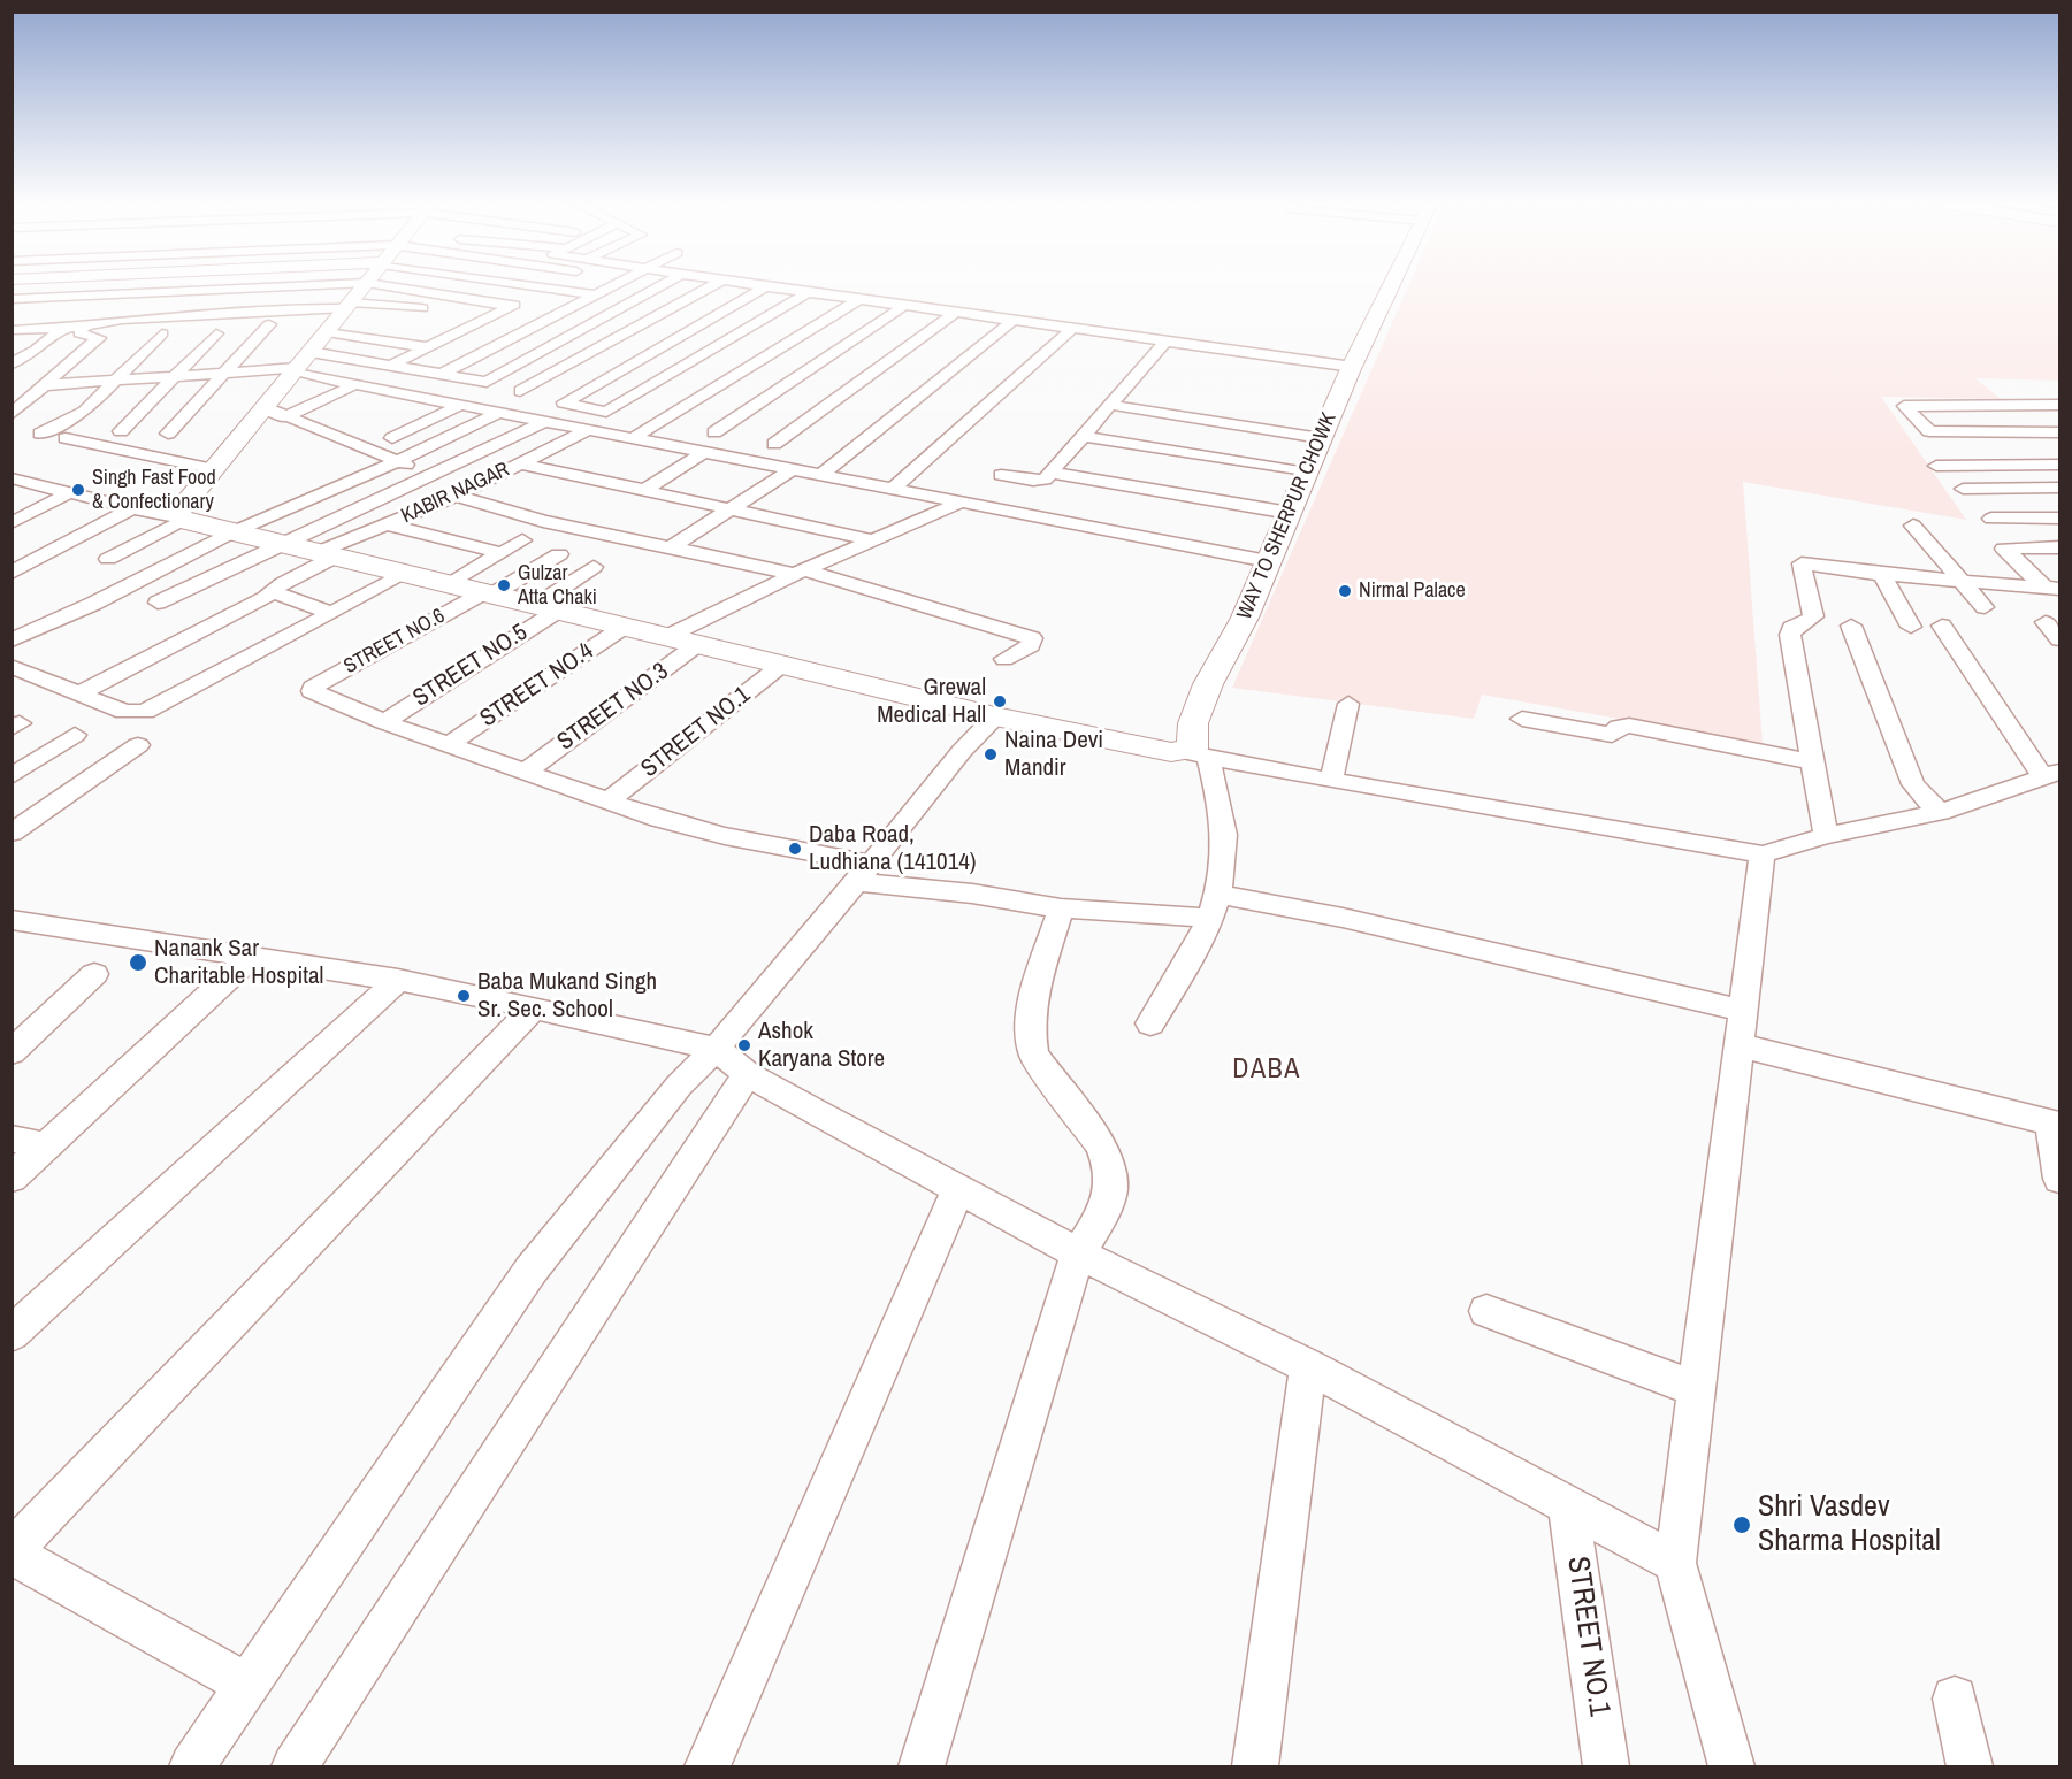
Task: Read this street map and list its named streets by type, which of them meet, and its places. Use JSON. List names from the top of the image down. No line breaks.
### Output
{"streets":{"street":["KABIR NAGAR","WAY TO SHERPUR CHOWK","STREET NO.6","STREET NO.5","STREET NO.4","STREET NO.3","STREET NO.1"]},"crossings":[["STREET NO.6","STREET NO.5"]],"districts":["DABA"],"places":["Singh Fast Food & Confectionary","Gulzar Atta Chaki","Nirmal Palace","Grewal Medical Hall","Naina Devi Mandir","Daba Road, Ludhiana (141014)","Nanank Sar Charitable Hospital","Baba Mukand Singh Sr. Sec. School","Ashok Karyana Store","Shri Vasdev Sharma Hospital"]}
